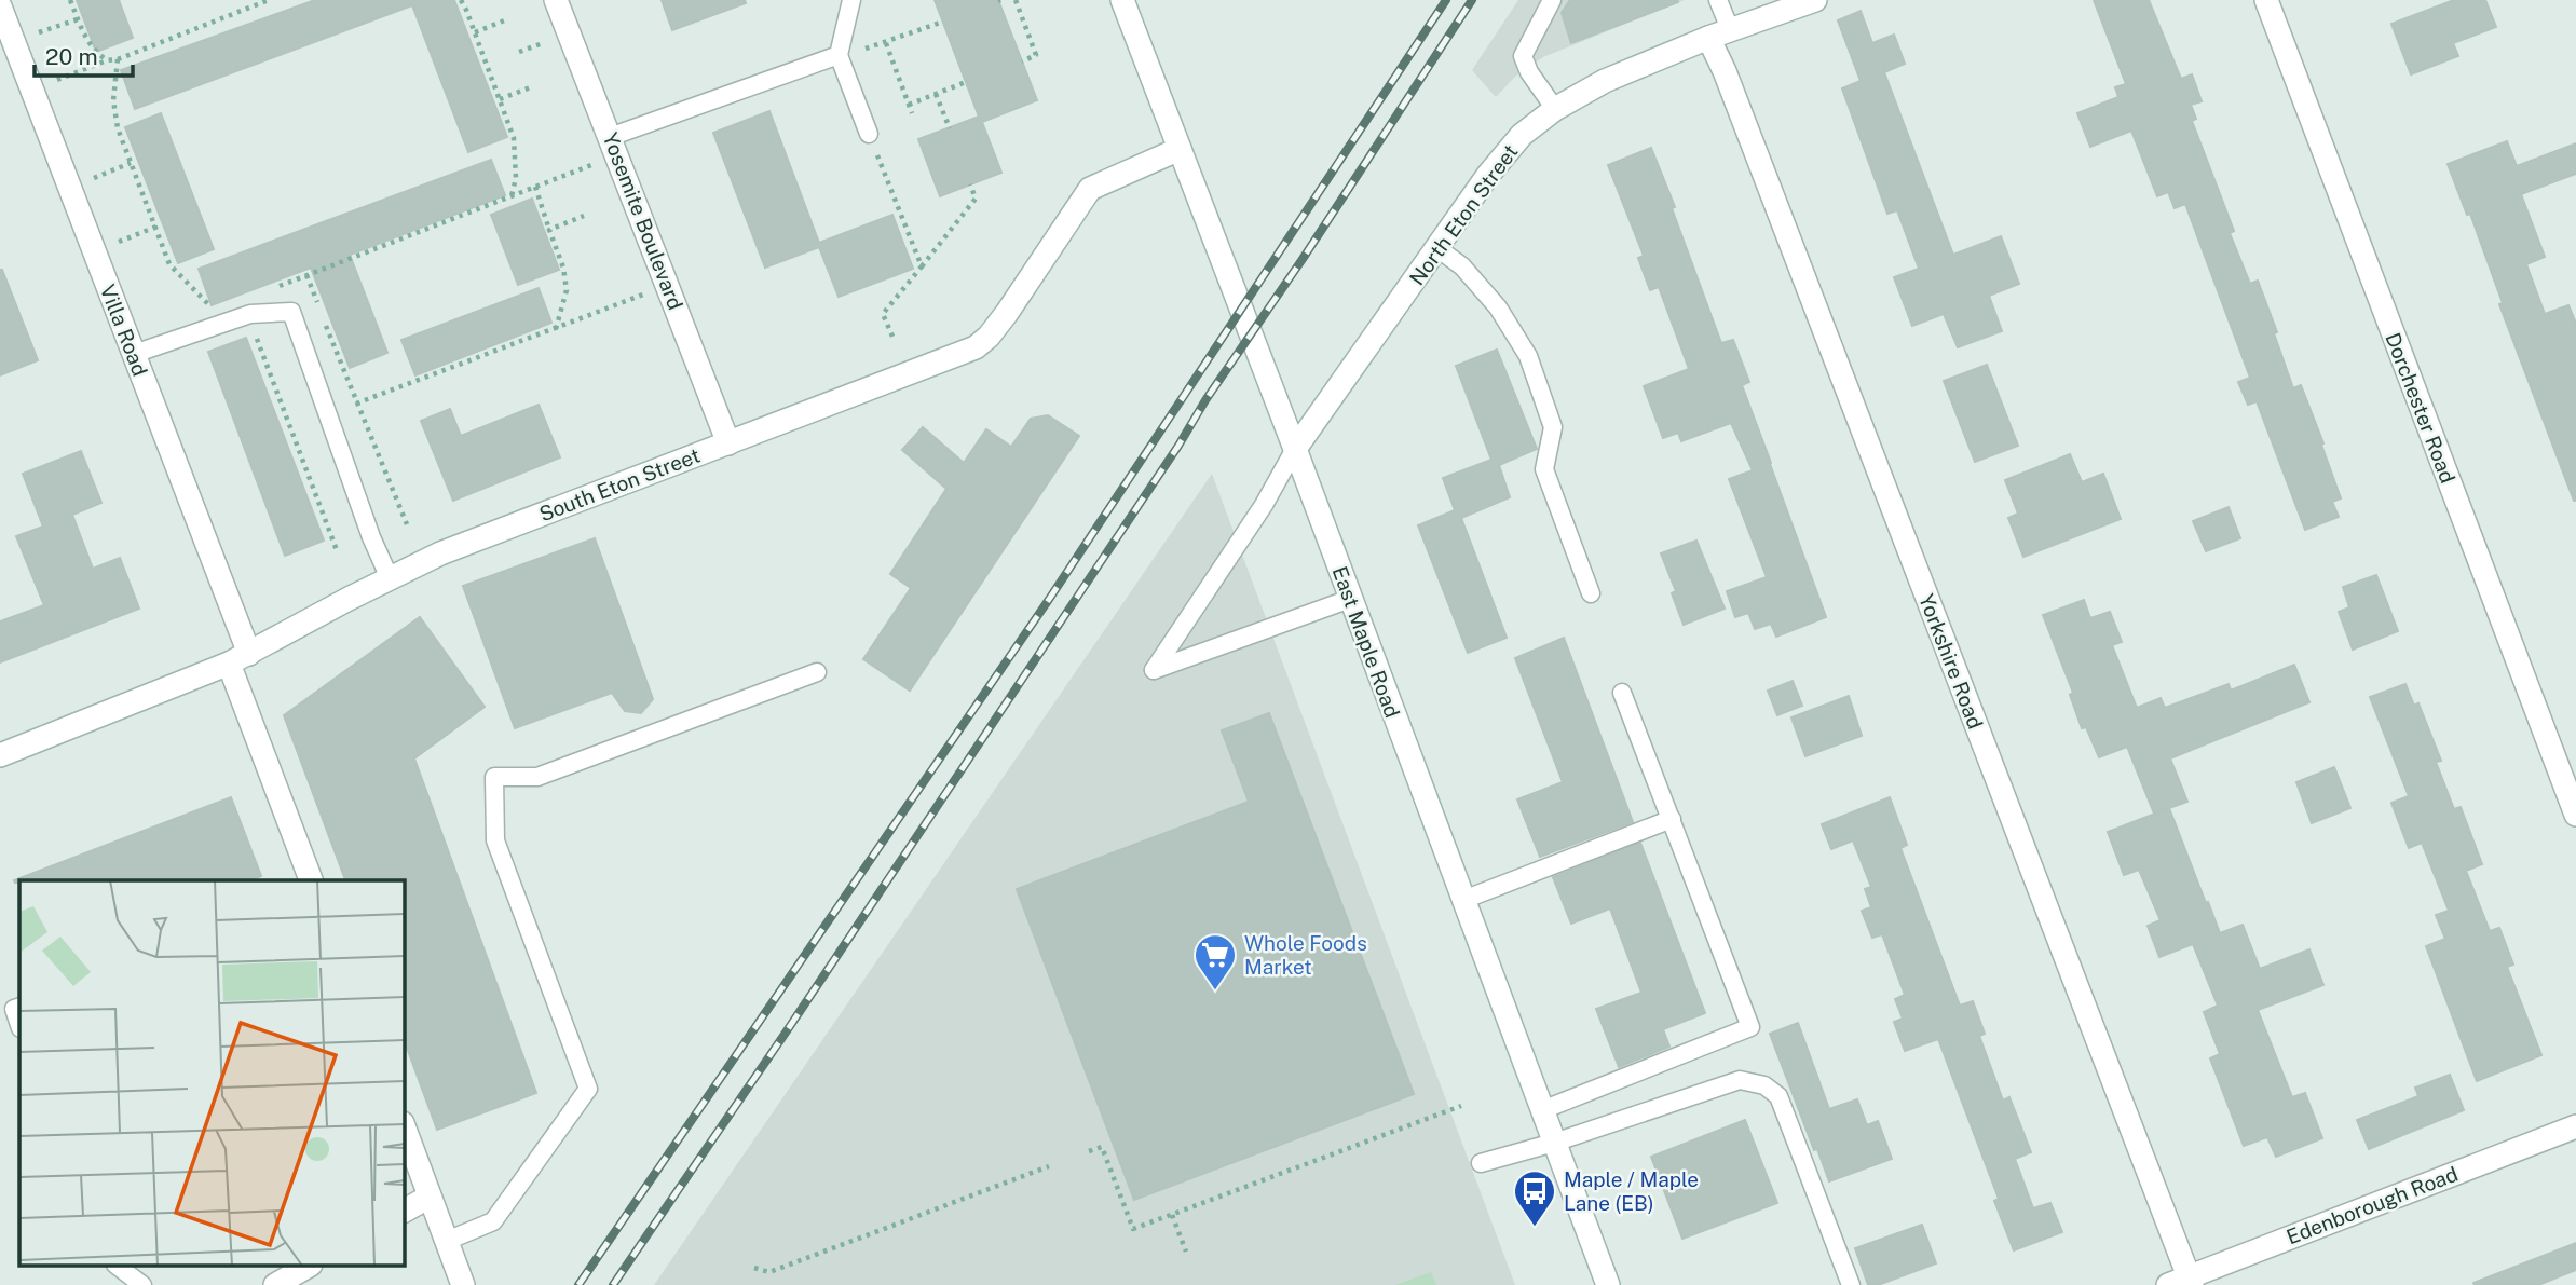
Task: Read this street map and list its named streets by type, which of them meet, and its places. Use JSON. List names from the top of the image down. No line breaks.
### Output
{"streets":{"street":["North Eton Street","Yosemite Boulevard","Villa Road","Dorchester Road","South Eton Street","East Maple Road","Yorkshire Road","Edenborough Road"]},"crossings":[["North Eton Street","East Maple Road"],["North Eton Street","Yorkshire Road"],["Yosemite Boulevard","South Eton Street"],["Villa Road","South Eton Street"],["South Eton Street","East Maple Road"],["Yorkshire Road","Edenborough Road"]],"places":{"supermarket":["Whole Foods Market"],"bus stop":["Maple / Maple Lane (EB)"]},"scale_bar":"20 m"}
